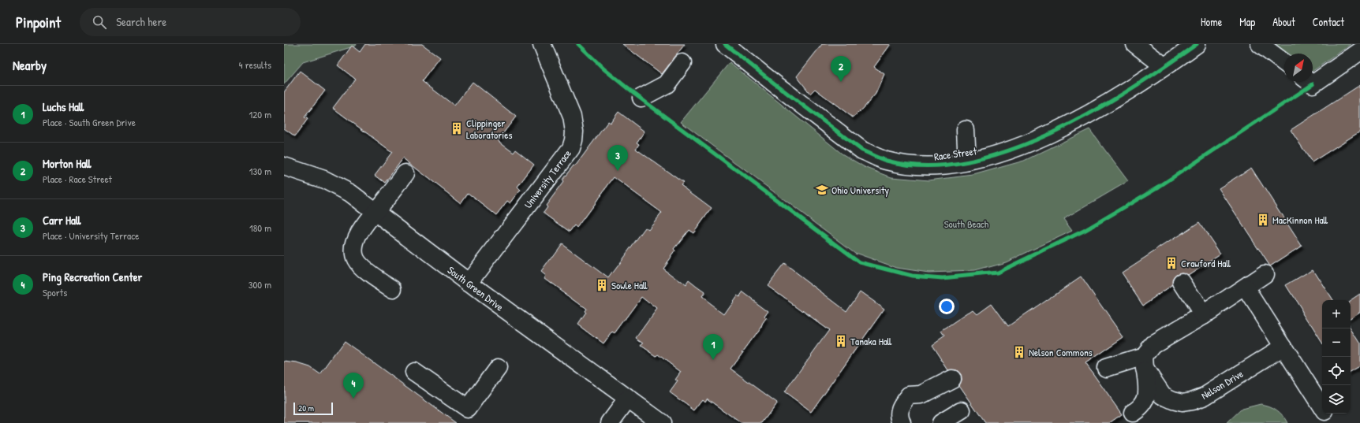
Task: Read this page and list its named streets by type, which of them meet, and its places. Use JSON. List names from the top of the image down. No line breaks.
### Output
{"streets":{"street":["Race Street","University Terrace","South Green Drive","Nelson Drive"]},"crossings":[["University Terrace","South Green Drive"]],"parks":["South Beach"],"places":{"building":["Clippinger Laboratories","MacKinnon Hall","Crawford Hall","Sowle Hall","Tanaka Hall","Nelson Commons"],"school or university":["Ohio University"]},"scale_bar":"20 m","north":"top right","page":{"header":"Pinpoint","search":"Search here","nav":["Home","Map","About","Contact"],"heading":["Nearby","4 results"],"pins":["2","3","1","4"],"list":[{"mark":"1","name":"Luchs Hall","note":"Place · South Green Drive","value":"120 m"},{"mark":"2","name":"Morton Hall","note":"Place · Race Street","value":"130 m"},{"mark":"3","name":"Carr Hall","note":"Place · University Terrace","value":"180 m"},{"mark":"4","name":"Ping Recreation Center","note":"Sports","value":"300 m"}],"map_buttons":["+","−"],"scale":"20 m"}}
